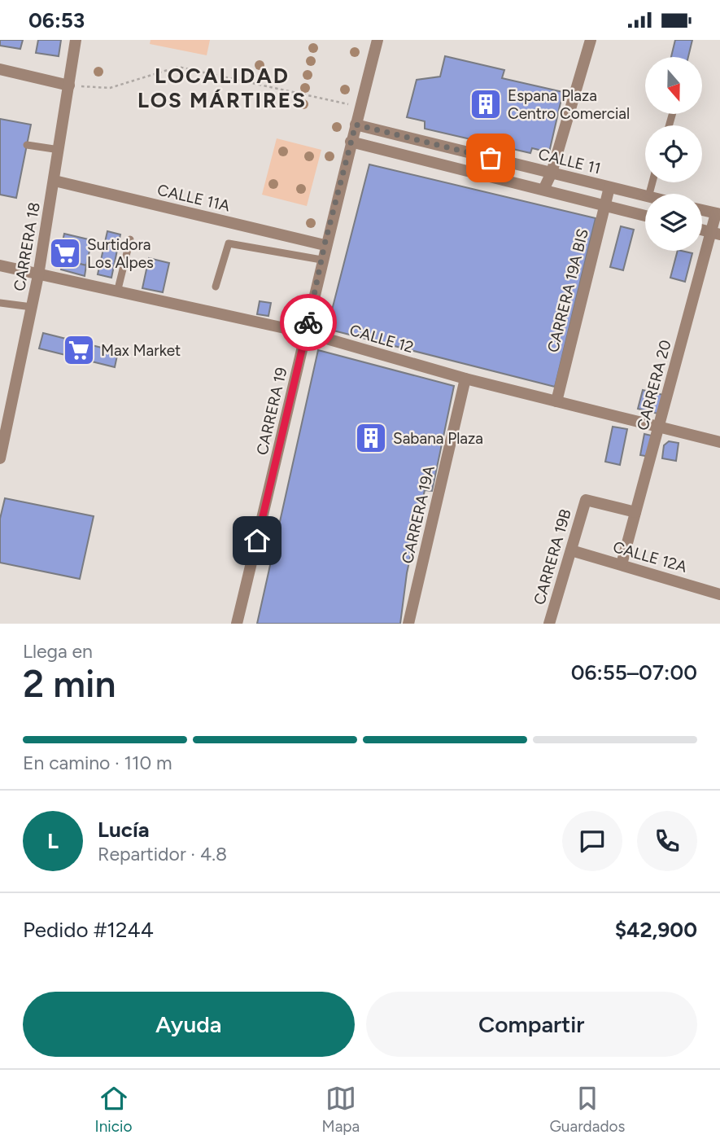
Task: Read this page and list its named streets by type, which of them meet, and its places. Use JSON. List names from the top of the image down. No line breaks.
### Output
{"streets":{"street":["CALLE 11","CALLE 11A","CARRERA 18","CARRERA 19A BIS","CALLE 12","CARRERA 20","CARRERA 19","CARRERA 19A","CARRERA 19B","CALLE 12A"]},"crossings":[["CALLE 11","CARRERA 19A BIS"],["CALLE 11","CARRERA 19"],["CALLE 11A","CARRERA 18"],["CALLE 11A","CARRERA 19"],["CARRERA 18","CALLE 12"],["CARRERA 19A BIS","CALLE 12"],["CALLE 12","CARRERA 20"],["CALLE 12","CARRERA 19"],["CALLE 12","CARRERA 19A"],["CARRERA 20","CARRERA 19B"],["CARRERA 20","CALLE 12A"],["CARRERA 19B","CALLE 12A"]],"districts":["LOCALIDAD LOS MÁRTIRES"],"places":{"building":["Espana Plaza Centro Comercial","Sabana Plaza"],"supermarket":["Surtidora Los Alpes","Max Market"]},"north":"bottom","page":{"status":"06:53","heading":["2 min","Llega en","06:55–07:00"],"panel":["Lucía","Repartidor · 4.8","Pedido #1244","$42,900"],"bar":"En camino · 110 m","round":"L","buttons":["Ayuda","Compartir"],"tabs":["Inicio","Mapa","Guardados"]}}
